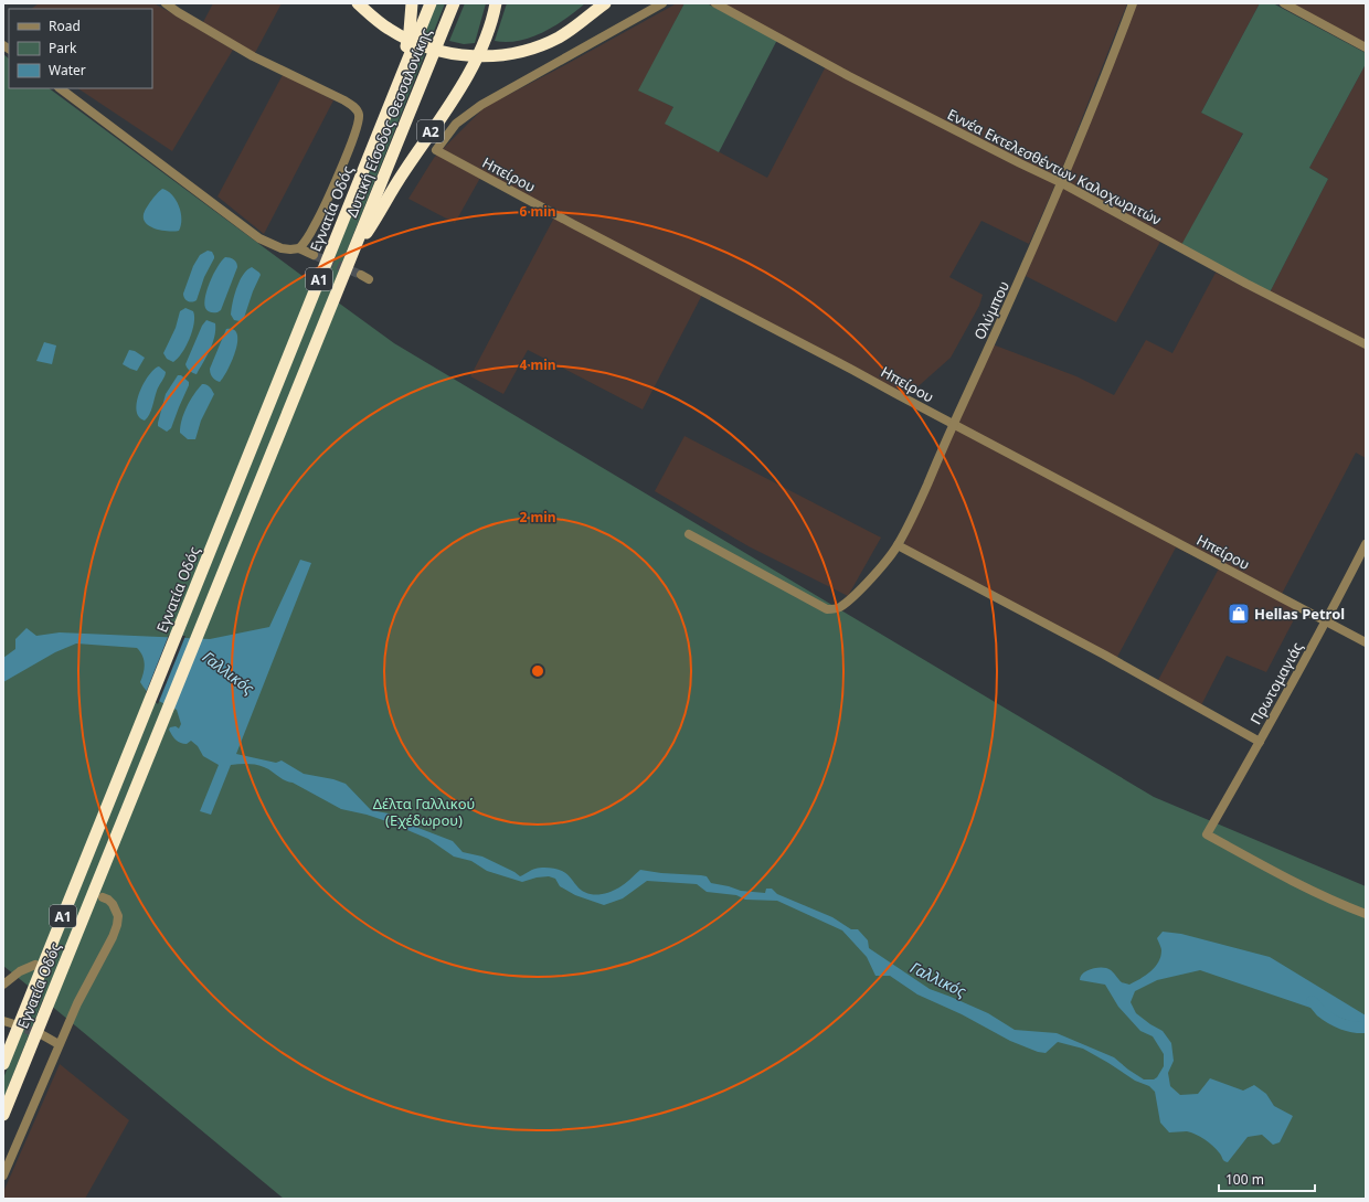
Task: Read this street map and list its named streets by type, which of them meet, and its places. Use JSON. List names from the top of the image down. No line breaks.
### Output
{"streets":{"highway":["Δυτική Είσοδος Θεσσαλονίκης","Α2","Εγνατία Οδός","Α1"],"street":["Εννέα Εκτελεσθέντων Καλοχωριτών","Ηπείρου","Ολύμπου","Πρωτομαγιάς"]},"crossings":[["Δυτική Είσοδος Θεσσαλονίκης","Α2"],["Δυτική Είσοδος Θεσσαλονίκης","Εγνατία Οδός"],["Α2","Εγνατία Οδός"],["Εννέα Εκτελεσθέντων Καλοχωριτών","Ολύμπου"],["Ηπείρου","Ολύμπου"],["Ηπείρου","Πρωτομαγιάς"]],"water":["Γαλλικός"],"parks":["Δέλτα Γαλλικού (Εχέδωρου)"],"places":{"shop":["Hellas Petrol"]},"legend":["Road","Park","Water"],"scale_bar":"100 m","rings":["6 min","4 min","2 min"]}
